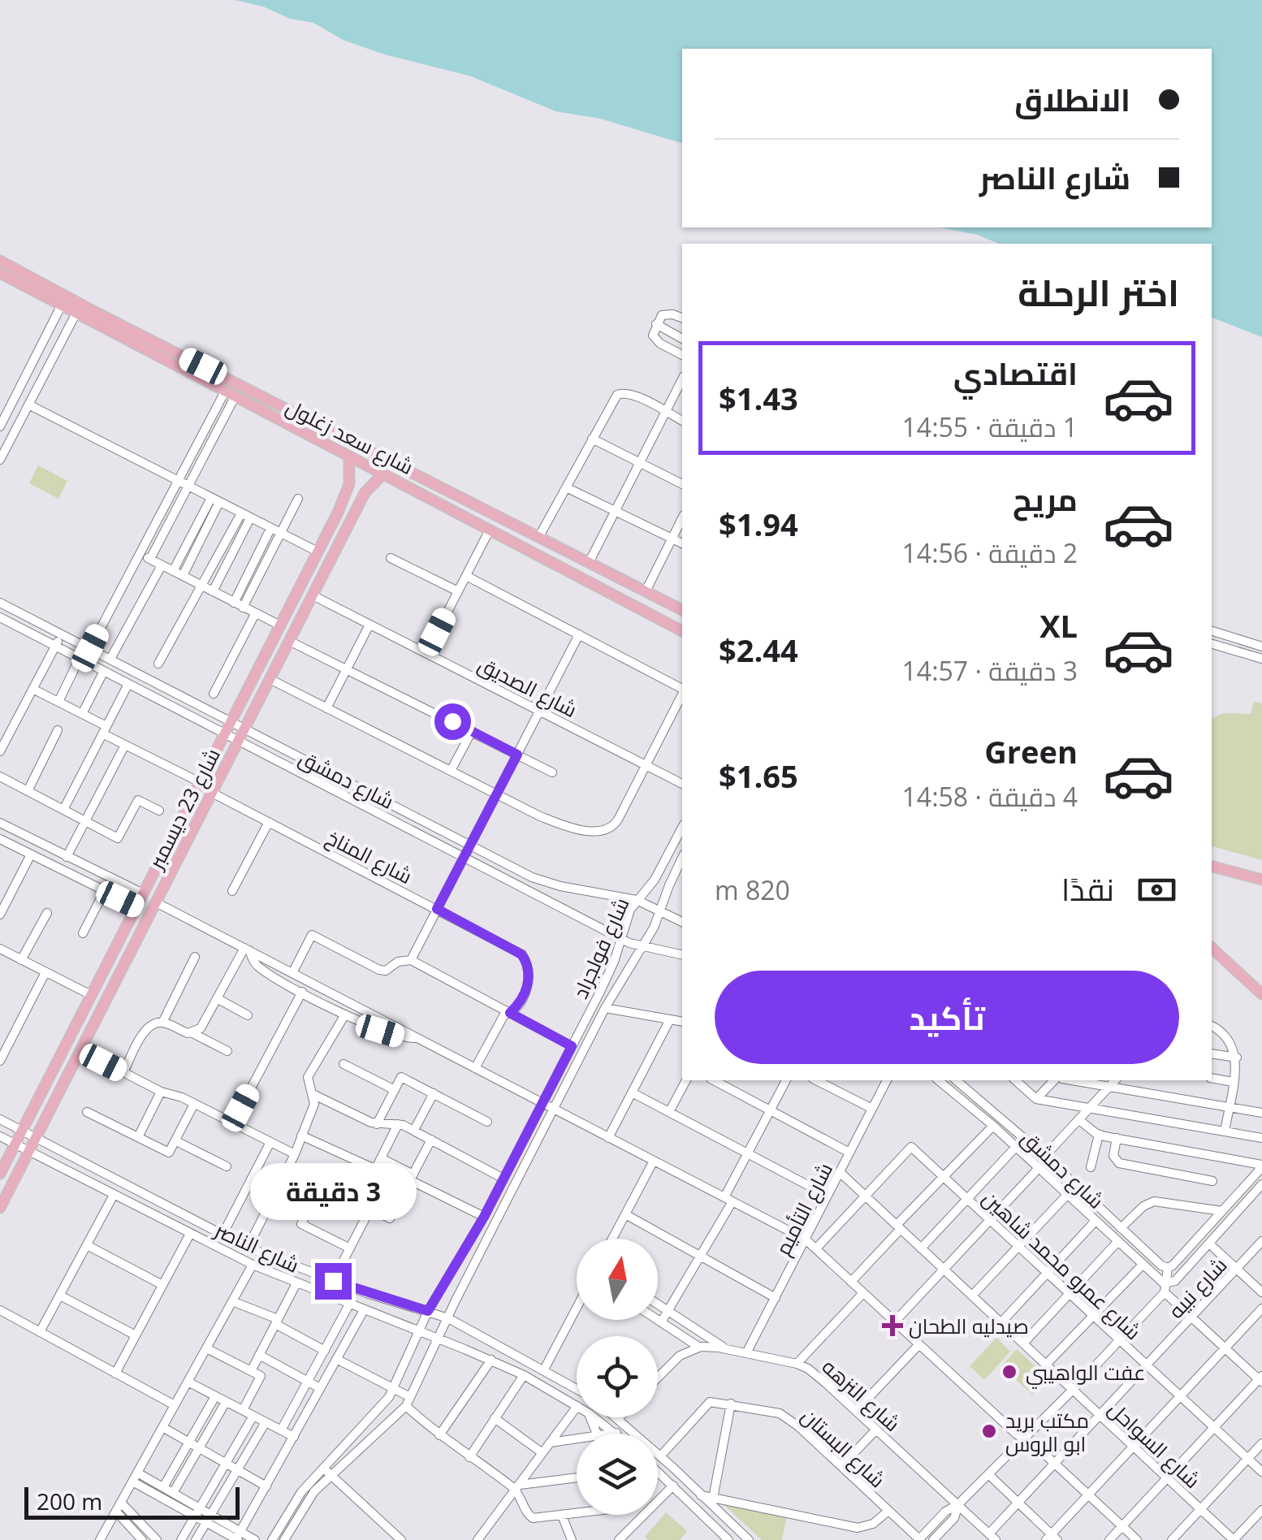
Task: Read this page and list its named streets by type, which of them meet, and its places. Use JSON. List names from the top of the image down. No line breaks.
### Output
{"streets":{"main road":["شارع سعد زغلول","شارع 23 ديسمبر"],"street":["شارع الصديق","شارع دمشق","شارع المناخ","شارع فولجراد","شارع التأميم","شارع الناصر","شارع عمرو محمد شاهين","شارع نبيه","شارع النزهه","شارع السواحل","شارع البستان"]},"crossings":[["شارع سعد زغلول","شارع 23 ديسمبر"],["شارع الصديق","شارع 23 ديسمبر"],["شارع دمشق","شارع 23 ديسمبر"],["شارع دمشق","شارع فولجراد"],["شارع دمشق","شارع نبيه"],["شارع 23 ديسمبر","شارع المناخ"],["شارع 23 ديسمبر","شارع الناصر"],["شارع فولجراد","شارع الناصر"],["شارع التأميم","شارع النزهه"],["شارع التأميم","شارع السواحل"],["شارع عمرو محمد شاهين","شارع نبيه"],["شارع عمرو محمد شاهين","شارع السواحل"],["شارع نبيه","شارع النزهه"],["شارع نبيه","شارع السواحل"]],"places":{"health":["صيدليه الطحان"],"other":["عفت الواهيبي","مكتب بريد ابو الروس"]},"scale_bar":"200 m","north":"top","page":{"banner":["الانطلاق","شارع الناصر"],"heading":"اختر الرحلة","list":[{"name":"اقتصادي","note":"1 دقيقة · 14:55","value":"$1.43"},{"name":"مريح","note":"2 دقيقة · 14:56","value":"$1.94"},{"name":"XL","note":"3 دقيقة · 14:57","value":"$2.44"},{"name":"Green","note":"4 دقيقة · 14:58","value":"$1.65"}],"pay":["نقدًا","820 m"],"buttons":"تأكيد","bubble":"3 دقيقة","scale":"200 m"}}
